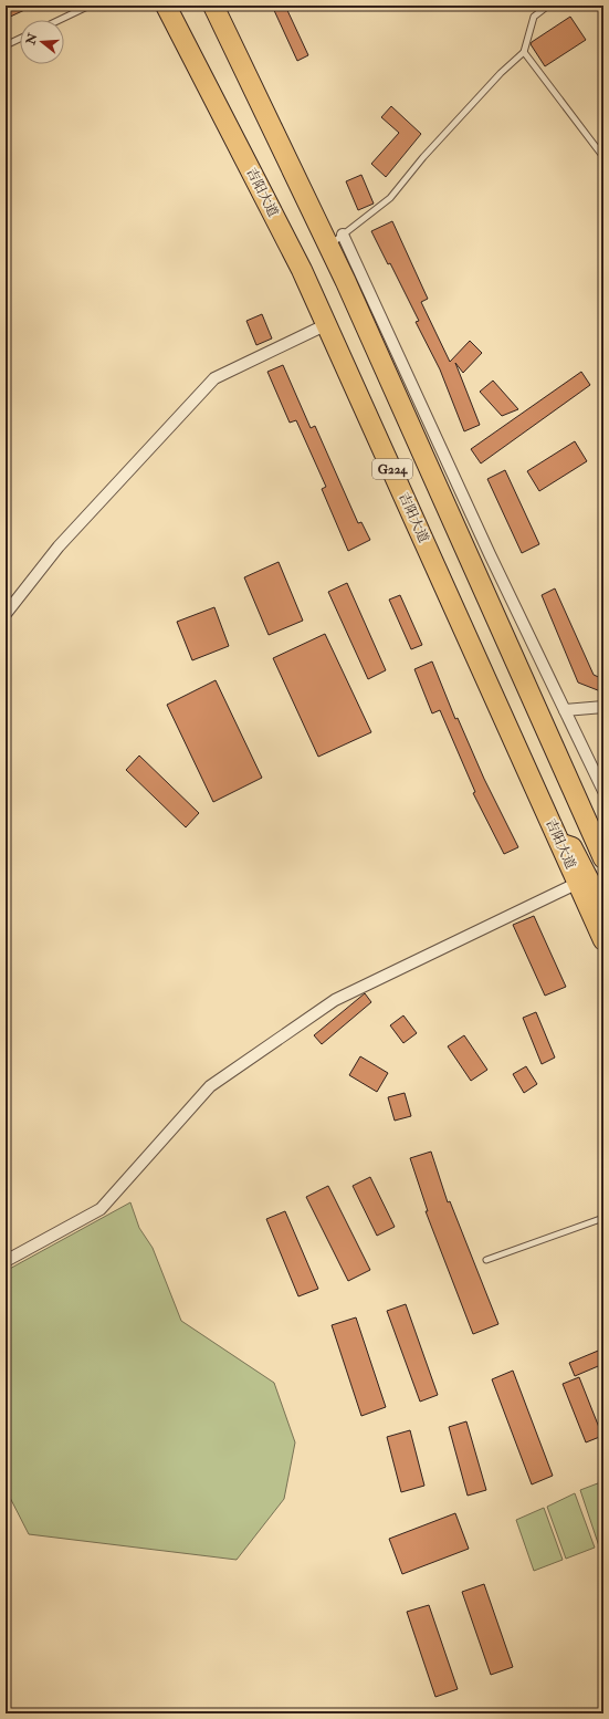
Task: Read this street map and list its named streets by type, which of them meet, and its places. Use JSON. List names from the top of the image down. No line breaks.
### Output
{"streets":{"highway":["吉阳大道","G224"]},"north":"left"}
